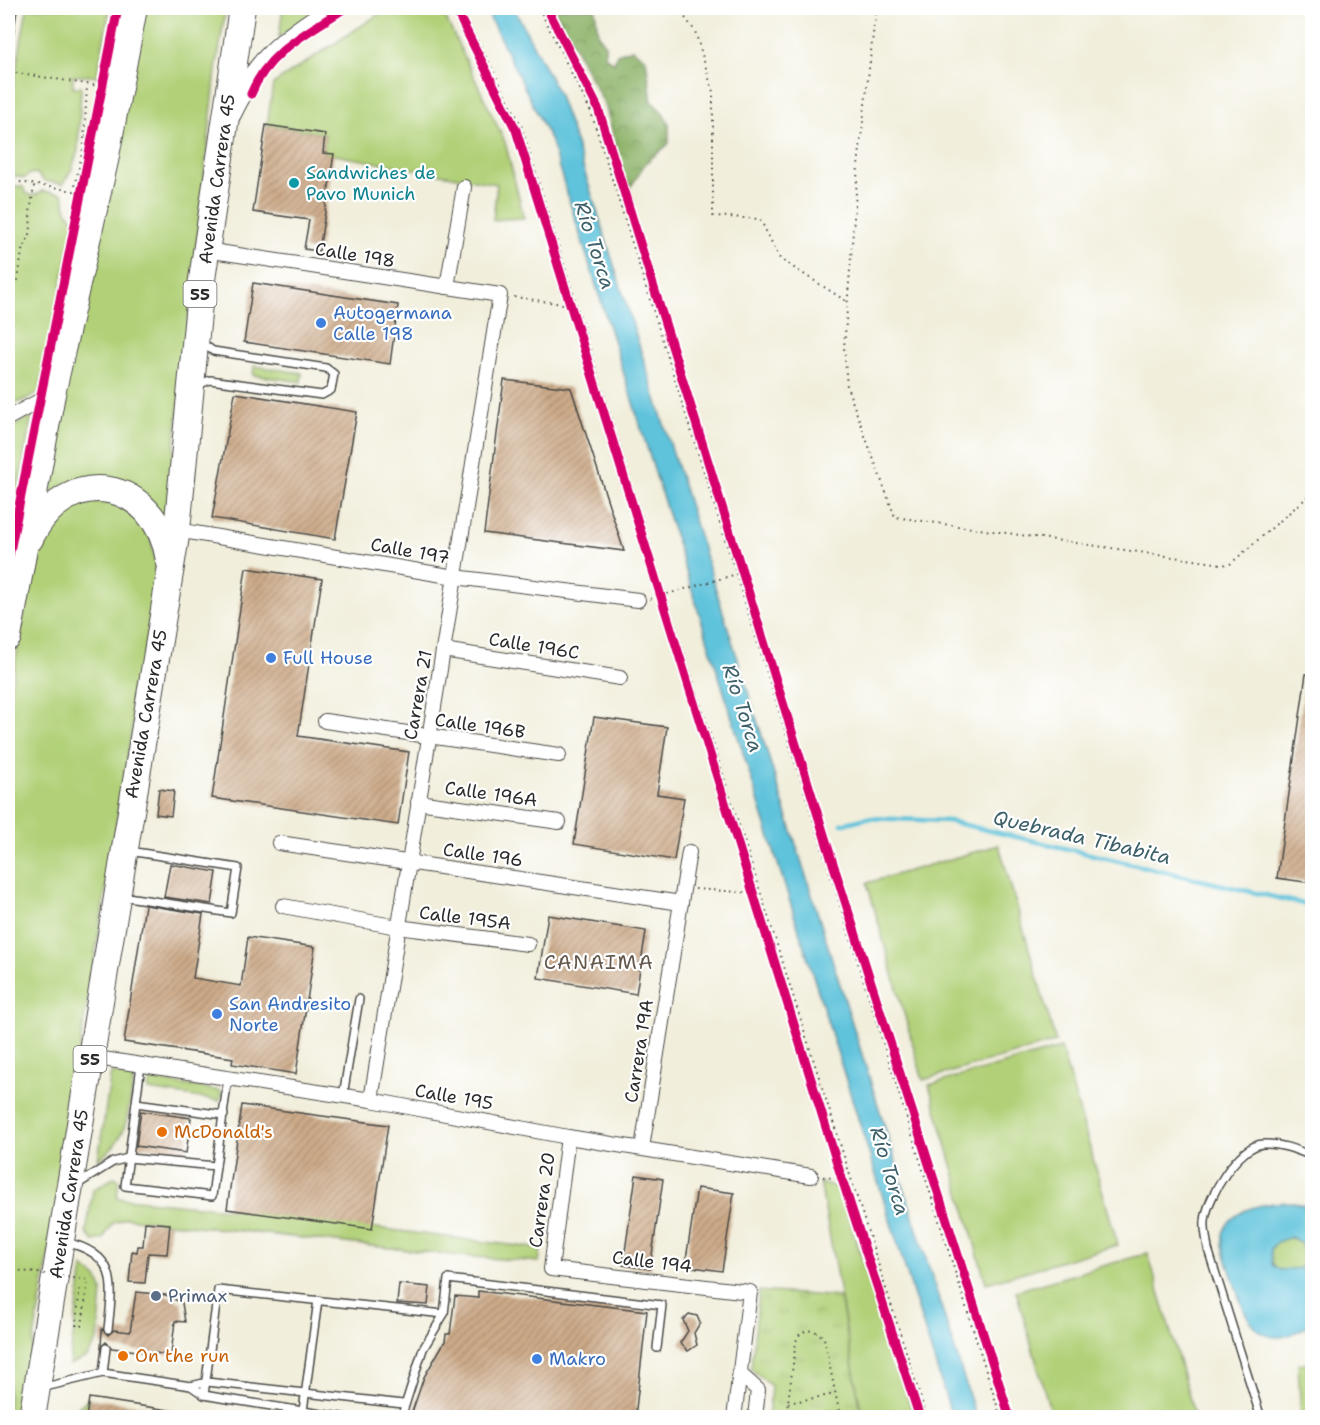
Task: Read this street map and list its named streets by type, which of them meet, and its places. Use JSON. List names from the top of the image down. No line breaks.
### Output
{"streets":{"highway":["Avenida Carrera 45","55"],"street":["Calle 198","Calle 197","Calle 196C","Carrera 21","Calle 196B","Calle 196A","Calle 196","Calle 195A","Carrera 19A","Calle 195","Carrera 20","Calle 194"]},"crossings":[["Avenida Carrera 45","Calle 198"],["Avenida Carrera 45","Calle 197"],["Avenida Carrera 45","Calle 195"],["Calle 198","Carrera 21"],["Calle 197","Carrera 21"],["Calle 196C","Carrera 21"],["Carrera 21","Calle 196B"],["Carrera 21","Calle 196A"],["Carrera 21","Calle 196"],["Carrera 21","Calle 195A"],["Carrera 21","Calle 195"],["Calle 196","Carrera 19A"],["Carrera 19A","Calle 195"],["Calle 195","Carrera 20"],["Carrera 20","Calle 194"]],"districts":["CANAIMA"],"water":["Río Torca","Quebrada Tibabita"],"places":["Sandwiches de Pavo Munich","Autogermana Calle 198","Full House","San Andresito Norte","McDonald's","Primax","On the run","Makro"]}
